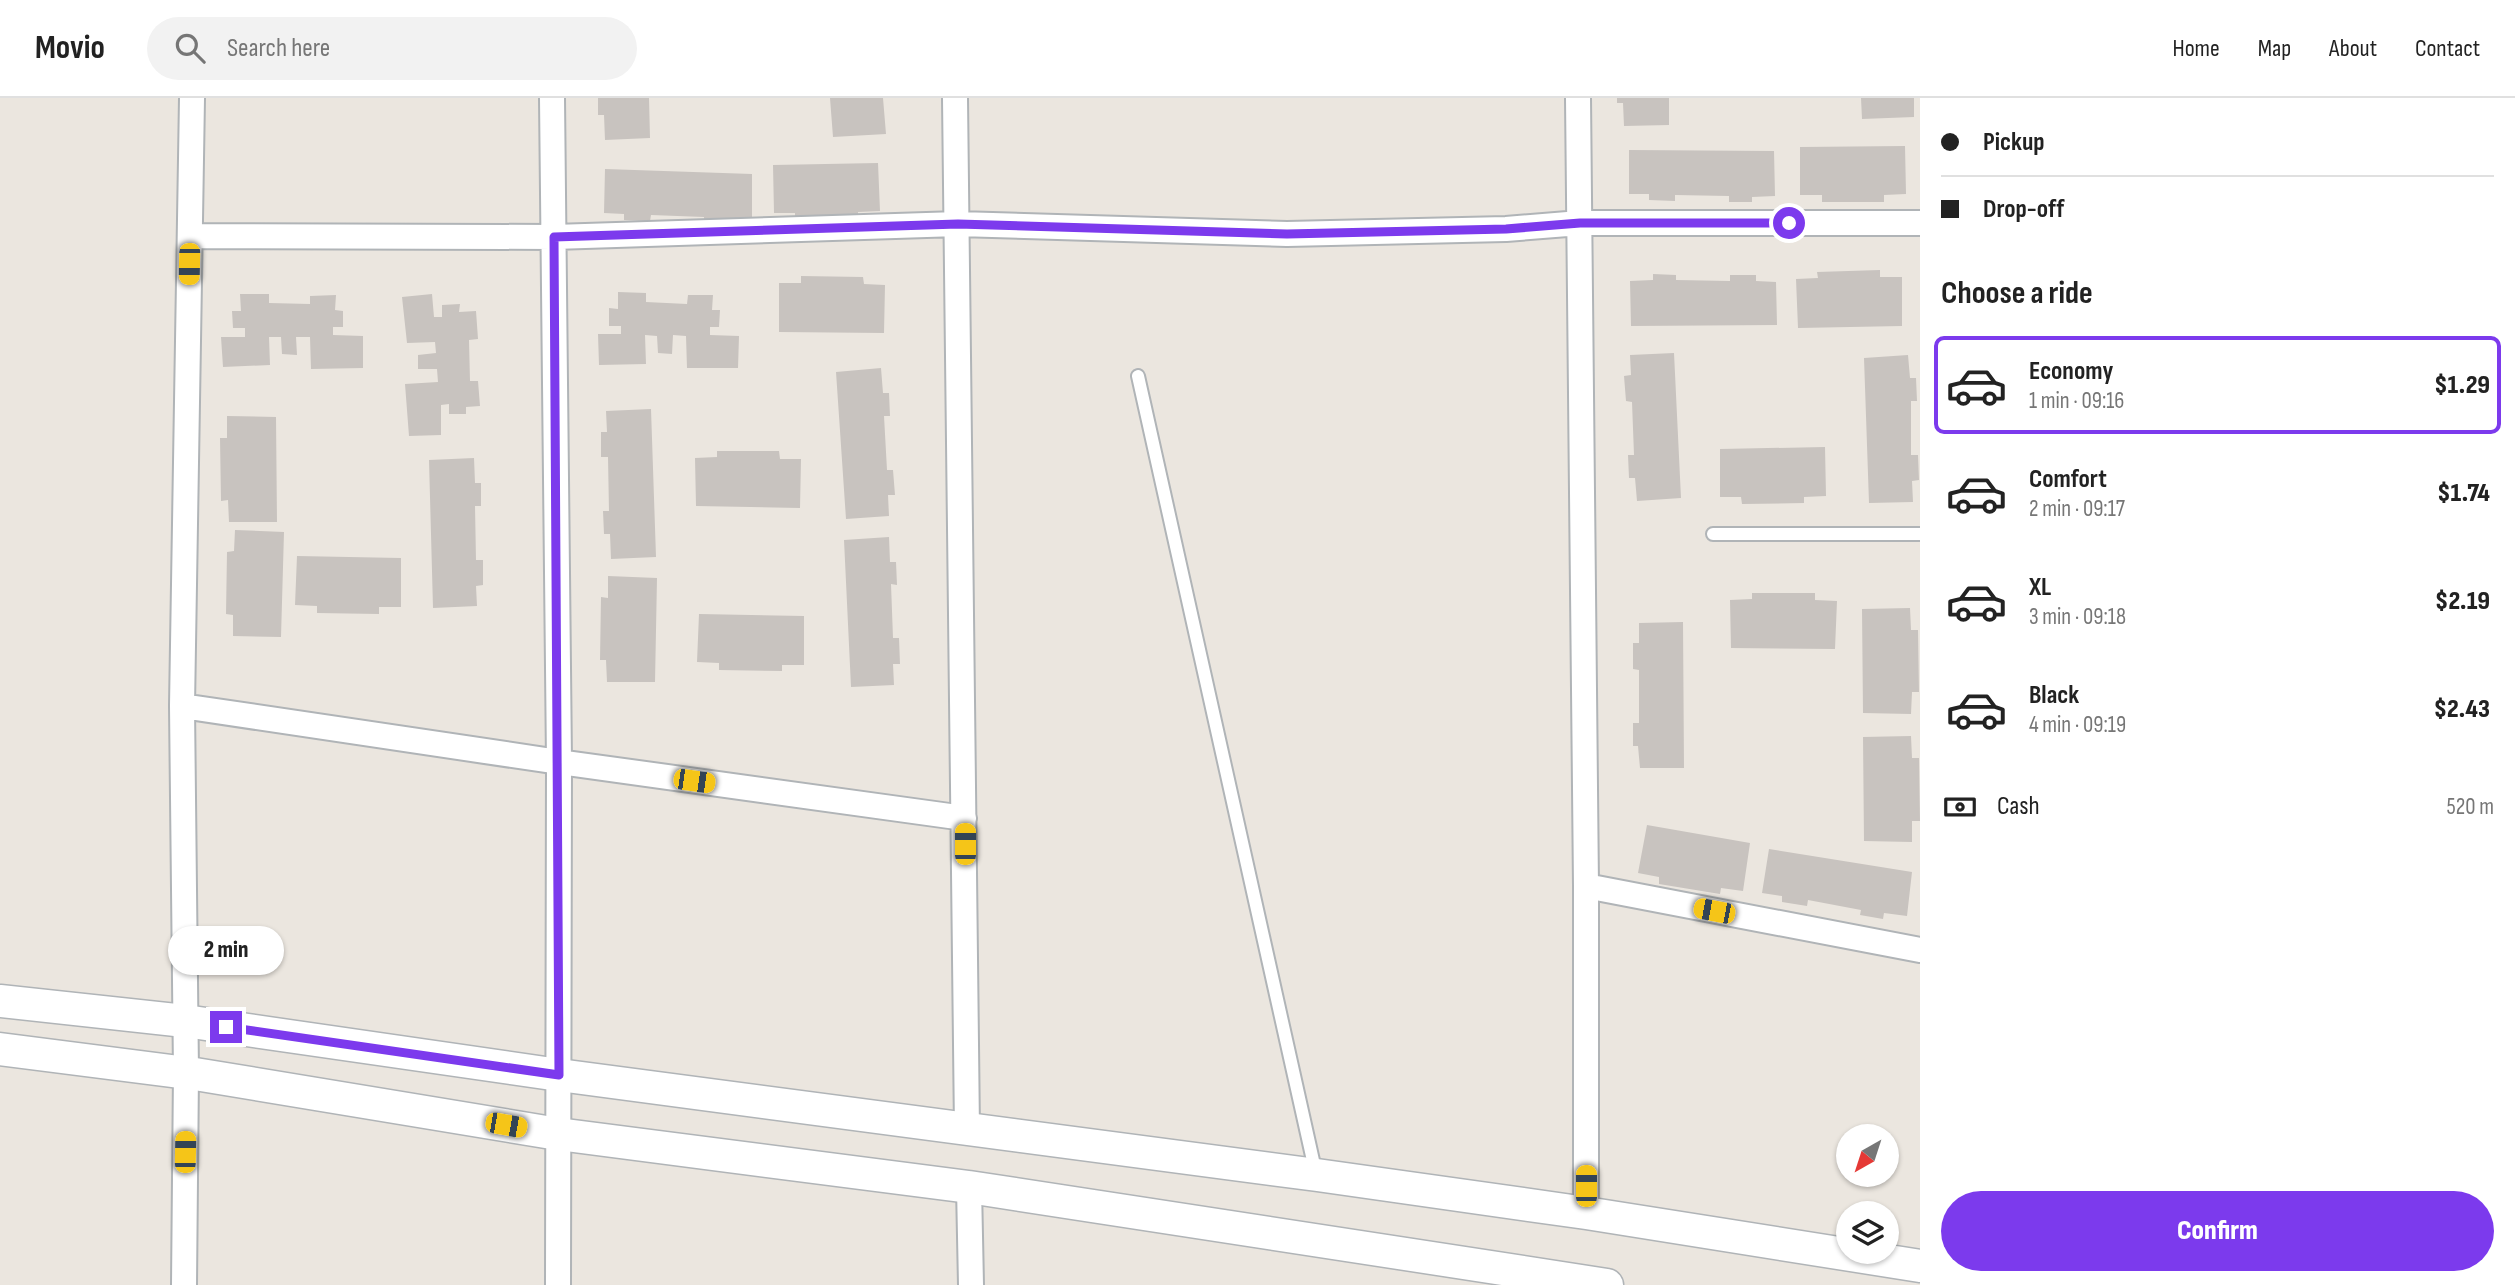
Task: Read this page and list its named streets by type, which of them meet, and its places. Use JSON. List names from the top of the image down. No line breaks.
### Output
{"north":"bottom left","page":{"header":"Movio","search":"Search here","nav":["Home","Map","About","Contact"],"banner":["Pickup","Drop-off"],"heading":"Choose a ride","list":[{"name":"Economy","note":"1 min · 09:16","value":"$1.29"},{"name":"Comfort","note":"2 min · 09:17","value":"$1.74"},{"name":"XL","note":"3 min · 09:18","value":"$2.19"},{"name":"Black","note":"4 min · 09:19","value":"$2.43"}],"pay":["Cash","520 m"],"bubble":"2 min","buttons":"Confirm"}}
